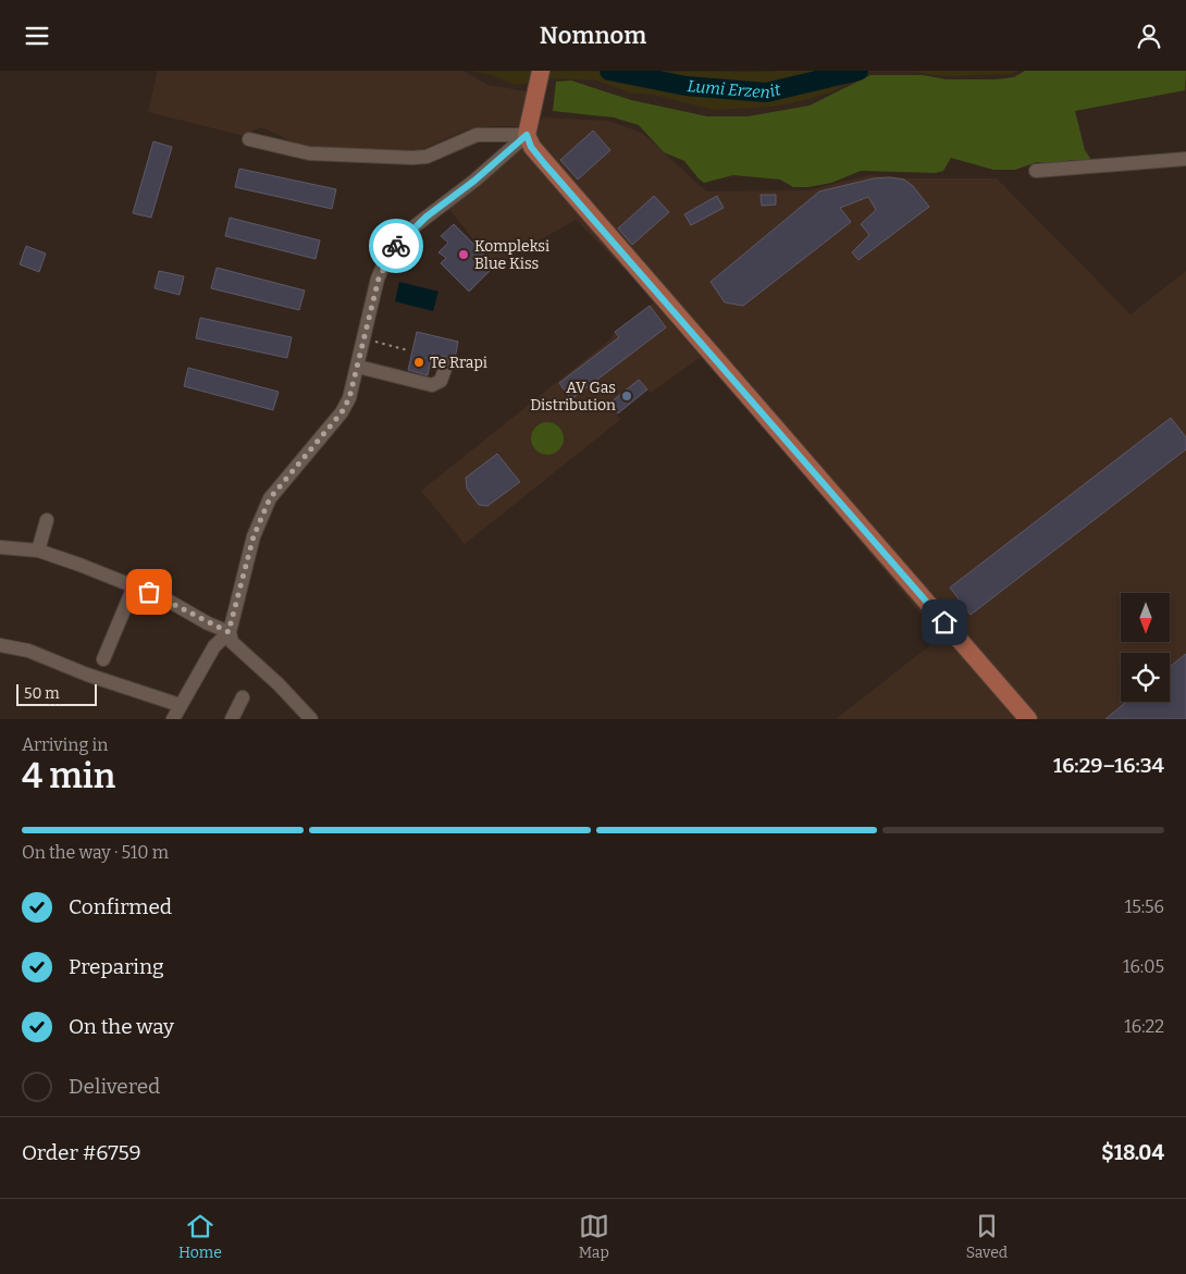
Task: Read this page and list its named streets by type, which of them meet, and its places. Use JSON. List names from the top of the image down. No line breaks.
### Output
{"water":["Lumi Erzenit"],"places":["Kompleksi Blue Kiss","Te Rrapi","AV Gas Distribution"],"scale_bar":"50 m","north":"bottom","page":{"header":"Nomnom","scale":"50 m","heading":["4 min","Arriving in","16:29–16:34"],"panel":["Order #6759","$18.04"],"bar":"On the way · 510 m","list":[["Confirmed","15:56"],["Preparing","16:05"],["On the way","16:22"],"Delivered"],"tabs":["Home","Map","Saved"]}}
